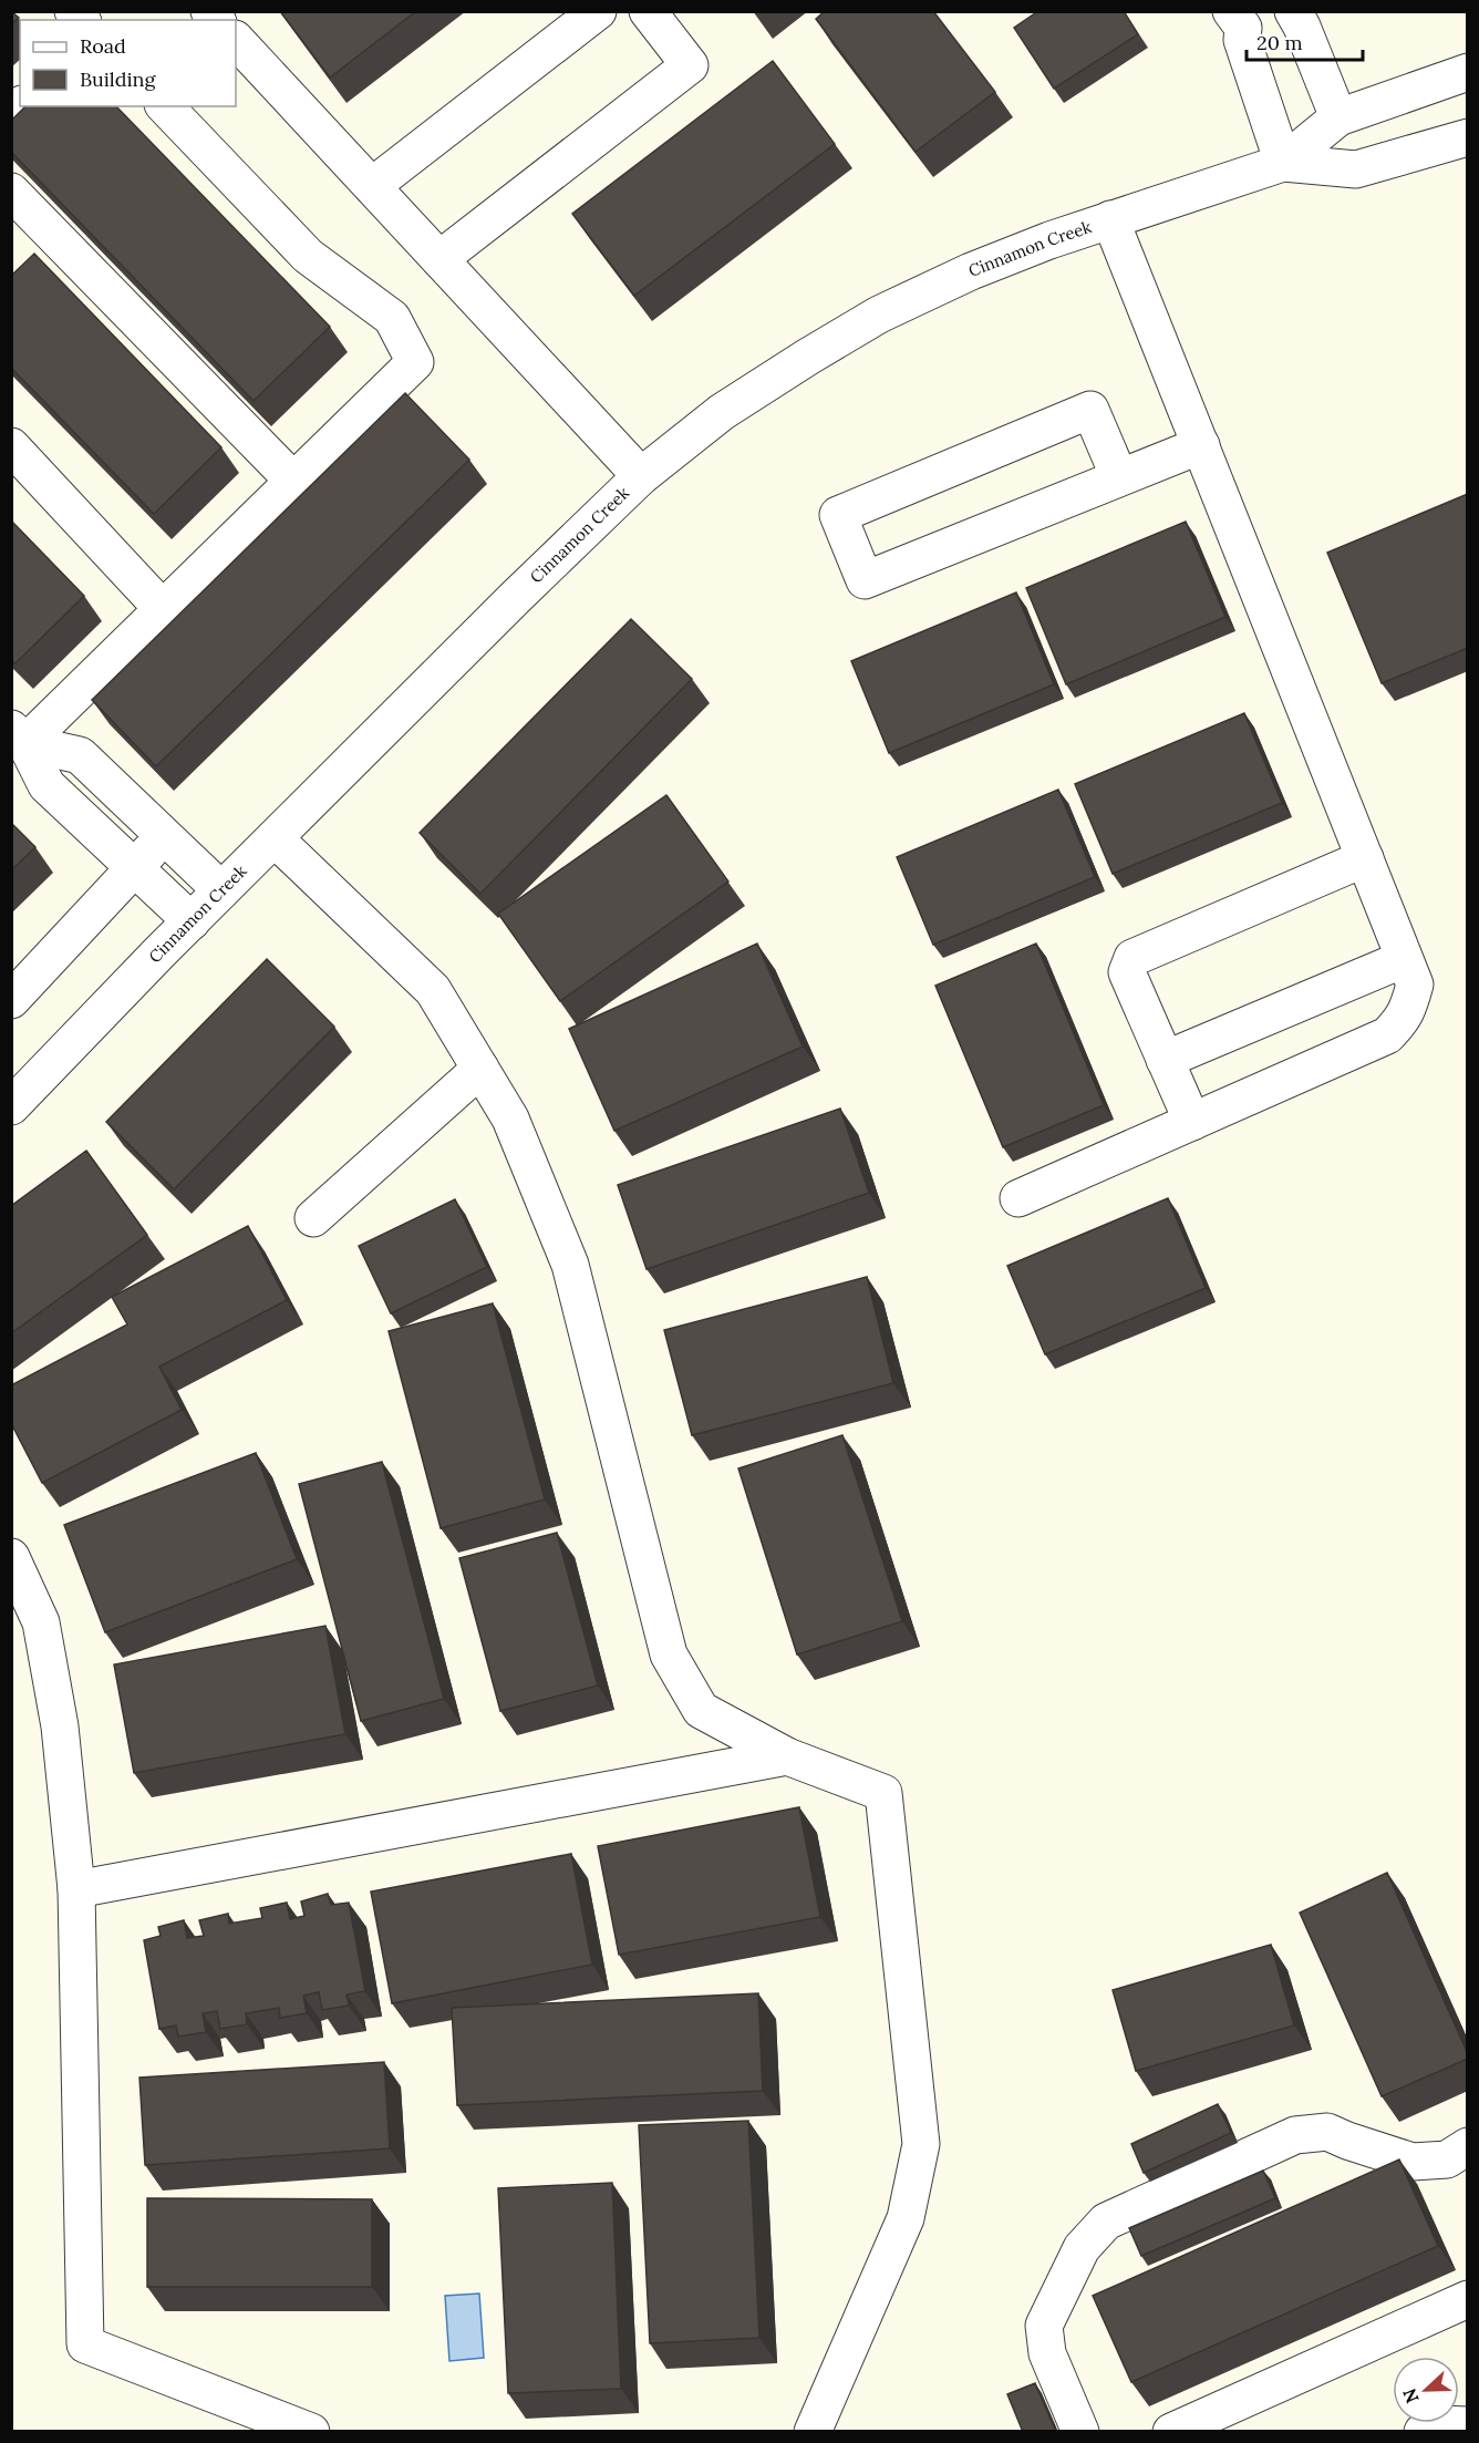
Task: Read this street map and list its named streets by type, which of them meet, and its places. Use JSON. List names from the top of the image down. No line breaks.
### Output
{"streets":{"street":["Cinnamon Creek"]},"legend":["Road","Building"],"scale_bar":"20 m","north":"left"}
